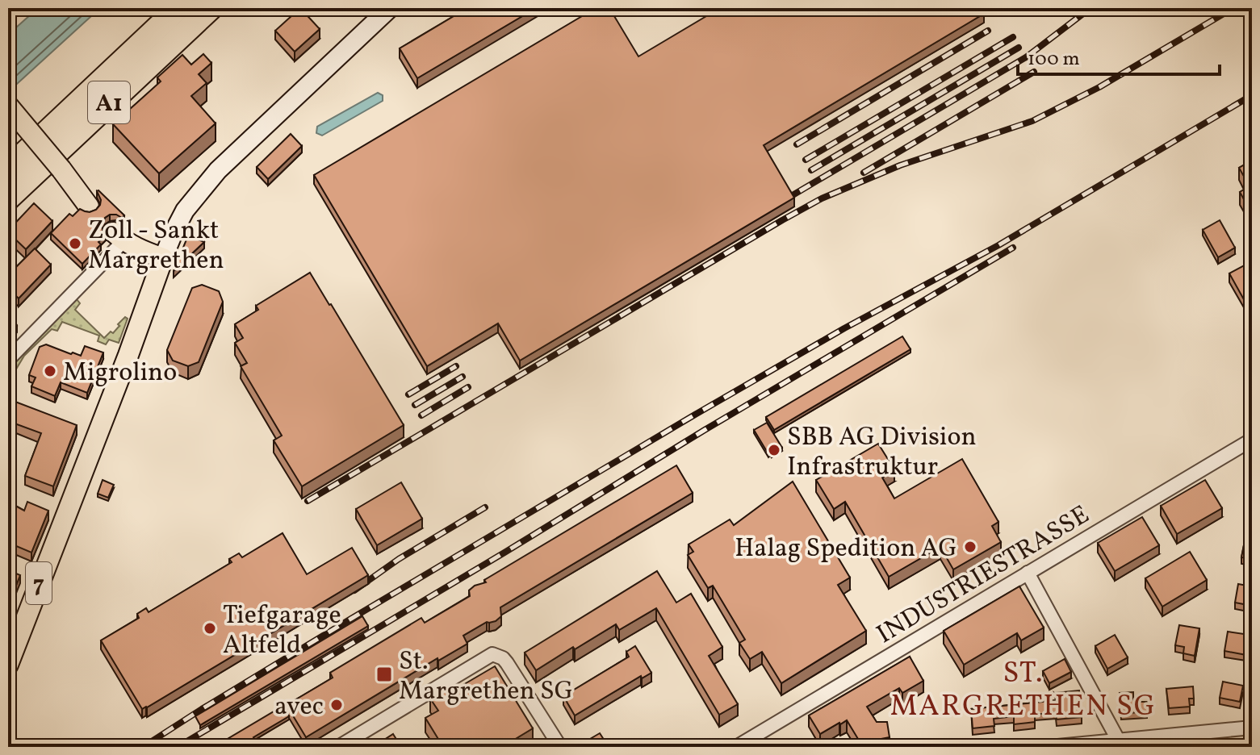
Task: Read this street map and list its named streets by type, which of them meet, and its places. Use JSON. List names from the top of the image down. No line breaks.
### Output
{"streets":{"highway":["A1"],"main road":["7"],"street":["INDUSTRIESTRASSE"]},"districts":["ST. MARGRETHEN SG"],"places":{"other":["Zoll - Sankt Margrethen","Migrolino","SBB AG Division Infrastruktur","Halag Spedition AG","Tiefgarage Altfeld","avec"],"transit":["St. Margrethen SG"]},"scale_bar":"100 m"}
